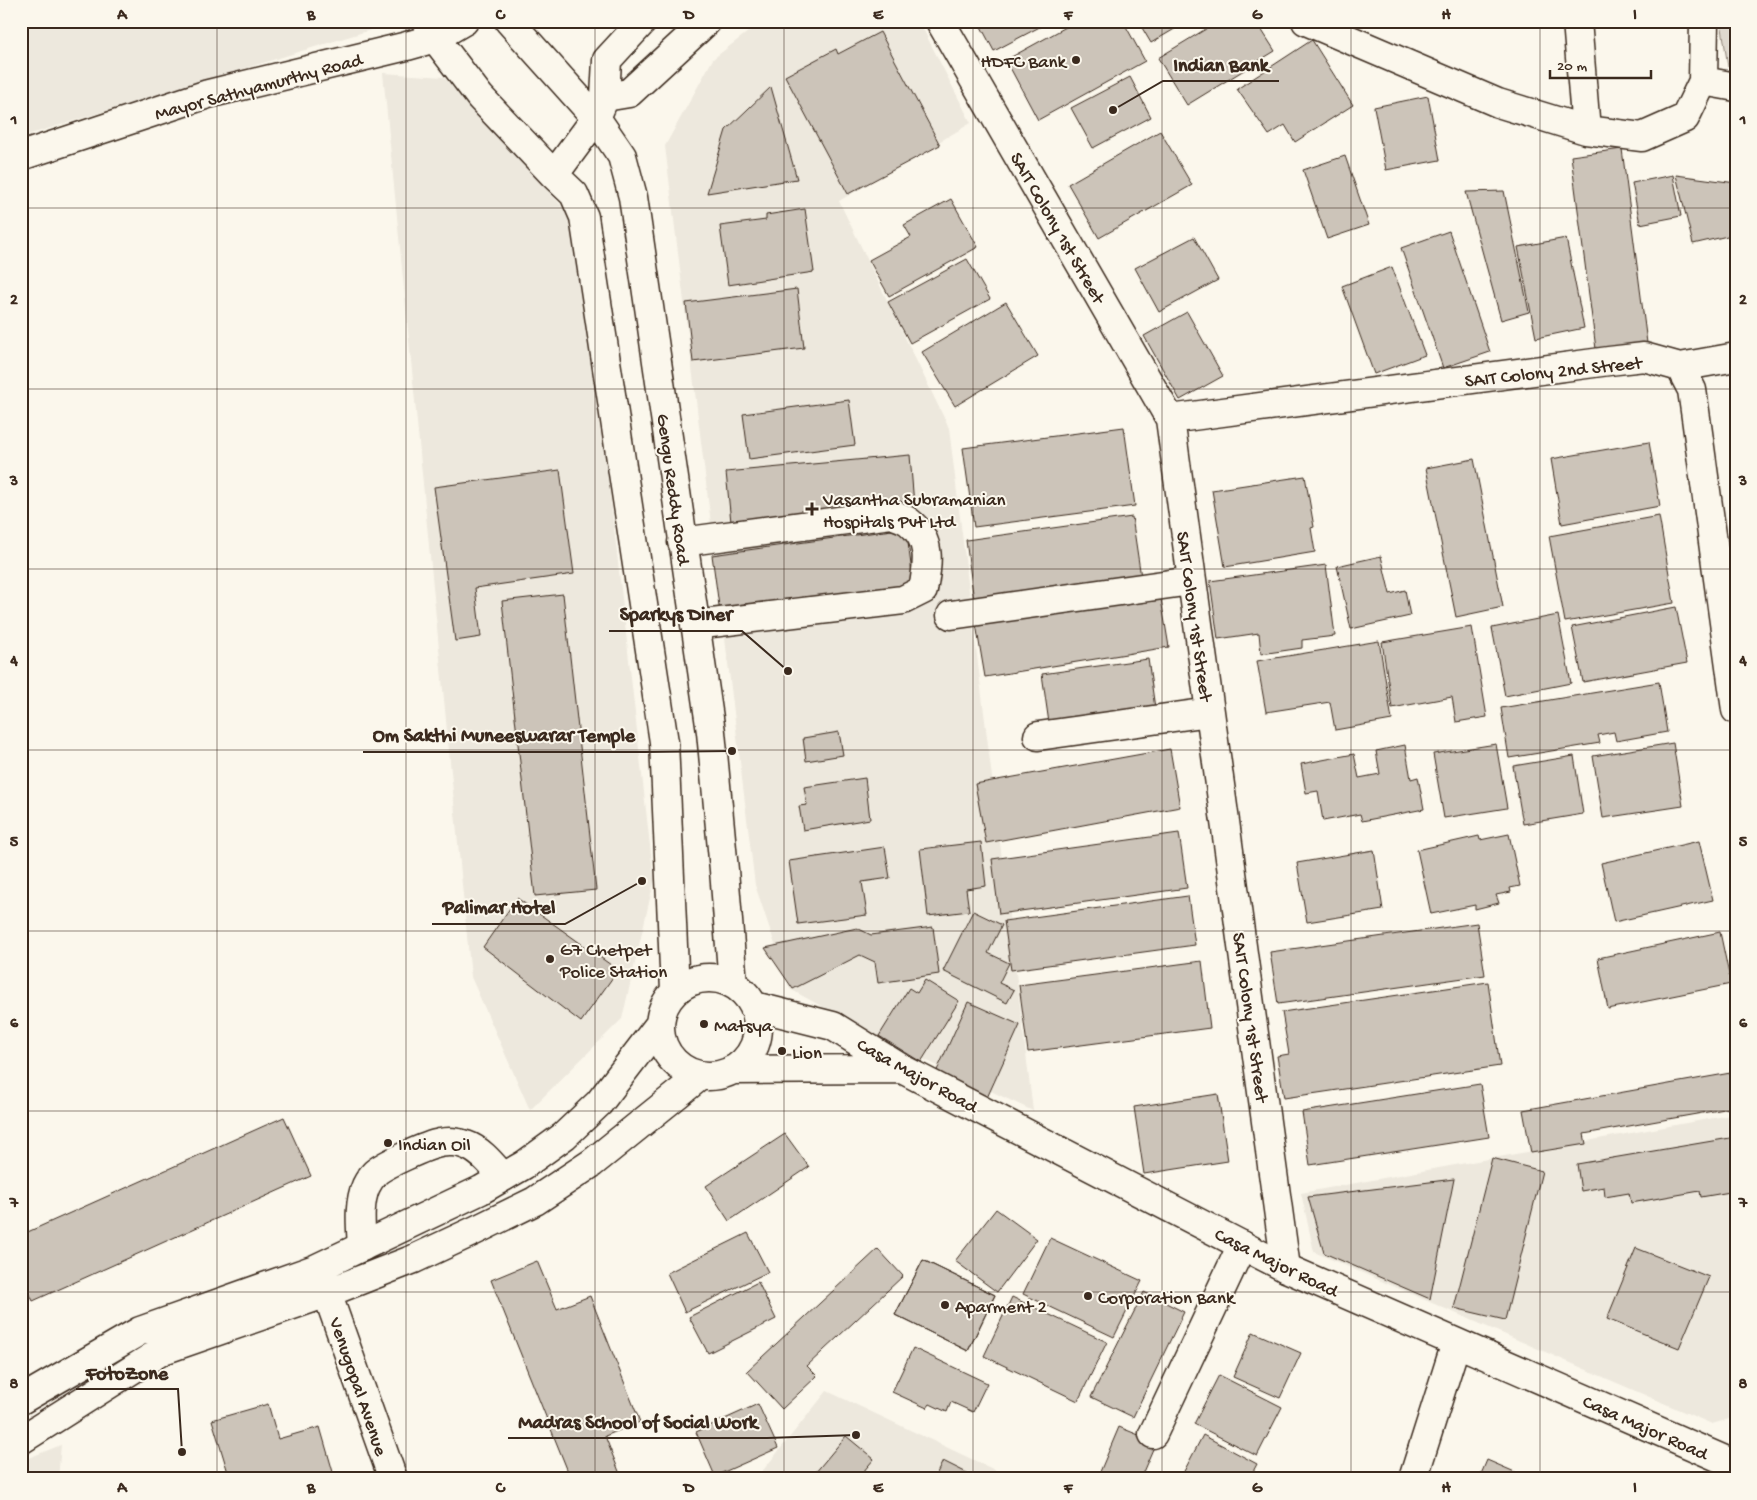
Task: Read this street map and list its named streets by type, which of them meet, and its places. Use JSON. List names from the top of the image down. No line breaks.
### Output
{"streets":{"main road":["Mayor Sathyamurthy Road","SAIT Colony 1st Street","SAIT Colony 2nd Street","Gengu Reddy Road","Casa Major Road","Venugopal Avenue"]},"crossings":[["SAIT Colony 1st Street","SAIT Colony 2nd Street"],["SAIT Colony 1st Street","Casa Major Road"],["Gengu Reddy Road","Casa Major Road"]],"places":{"other":["HDFC Bank","Indian Bank","Sparkys Diner","Om Sakthi Muneeswarar Temple","Palimar Hotel","G7 Chetpet Police Station","Matsya","Lion","Indian Oil","Corporation Bank","Aparment 2","Madras School of Social Work","FotoZone"],"health":["Vasantha Subramanian Hospitals Pvt Ltd"]},"scale_bar":"20 m","grid":{"columns":["A","B","C","D","E","F","G","H","I"],"rows":["1","2","3","4","5","6","7","8"]}}
